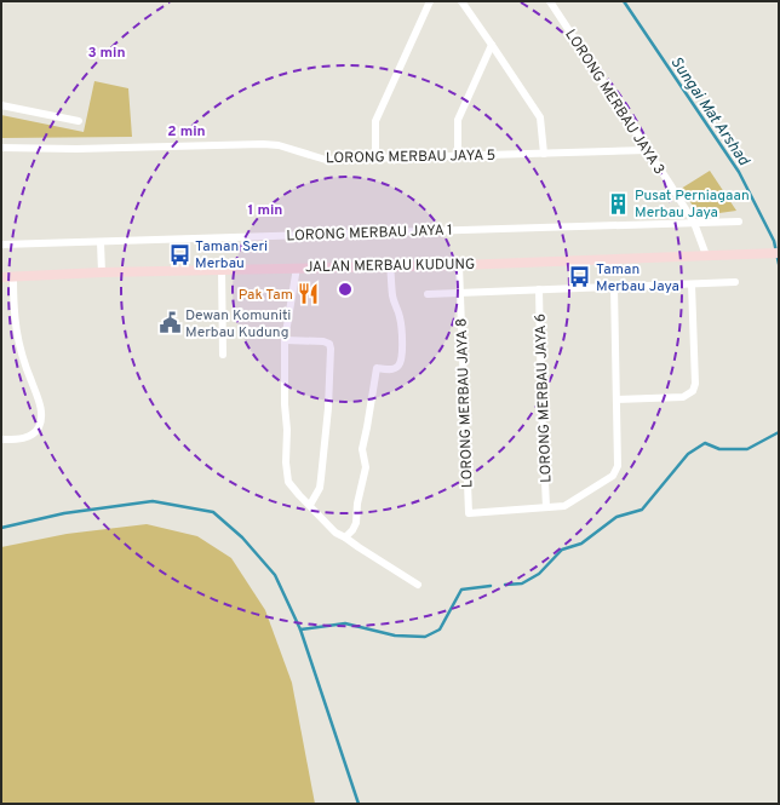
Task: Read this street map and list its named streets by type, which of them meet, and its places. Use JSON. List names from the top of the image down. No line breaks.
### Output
{"streets":{"main road":["JALAN MERBAU KUDUNG"],"street":["LORONG MERBAU JAYA 3","LORONG MERBAU JAYA 5","LORONG MERBAU JAYA 1","LORONG MERBAU JAYA 6","LORONG MERBAU JAYA 8"]},"crossings":[["LORONG MERBAU JAYA 3","LORONG MERBAU JAYA 5"],["LORONG MERBAU JAYA 3","LORONG MERBAU JAYA 1"],["LORONG MERBAU JAYA 3","JALAN MERBAU KUDUNG"],["JALAN MERBAU KUDUNG","LORONG MERBAU JAYA 8"],["LORONG MERBAU JAYA 6","LORONG MERBAU JAYA 8"]],"water":["Sungai Mat Arshad"],"places":{"building":["Pusat Perniagaan Merbau Jaya"],"bus stop":["Taman Seri Merbau","Taman Merbau Jaya"],"restaurant":["Pak Tam"],"public building":["Dewan Komuniti Merbau Kudung"]},"rings":["3 min","2 min","1 min"]}
